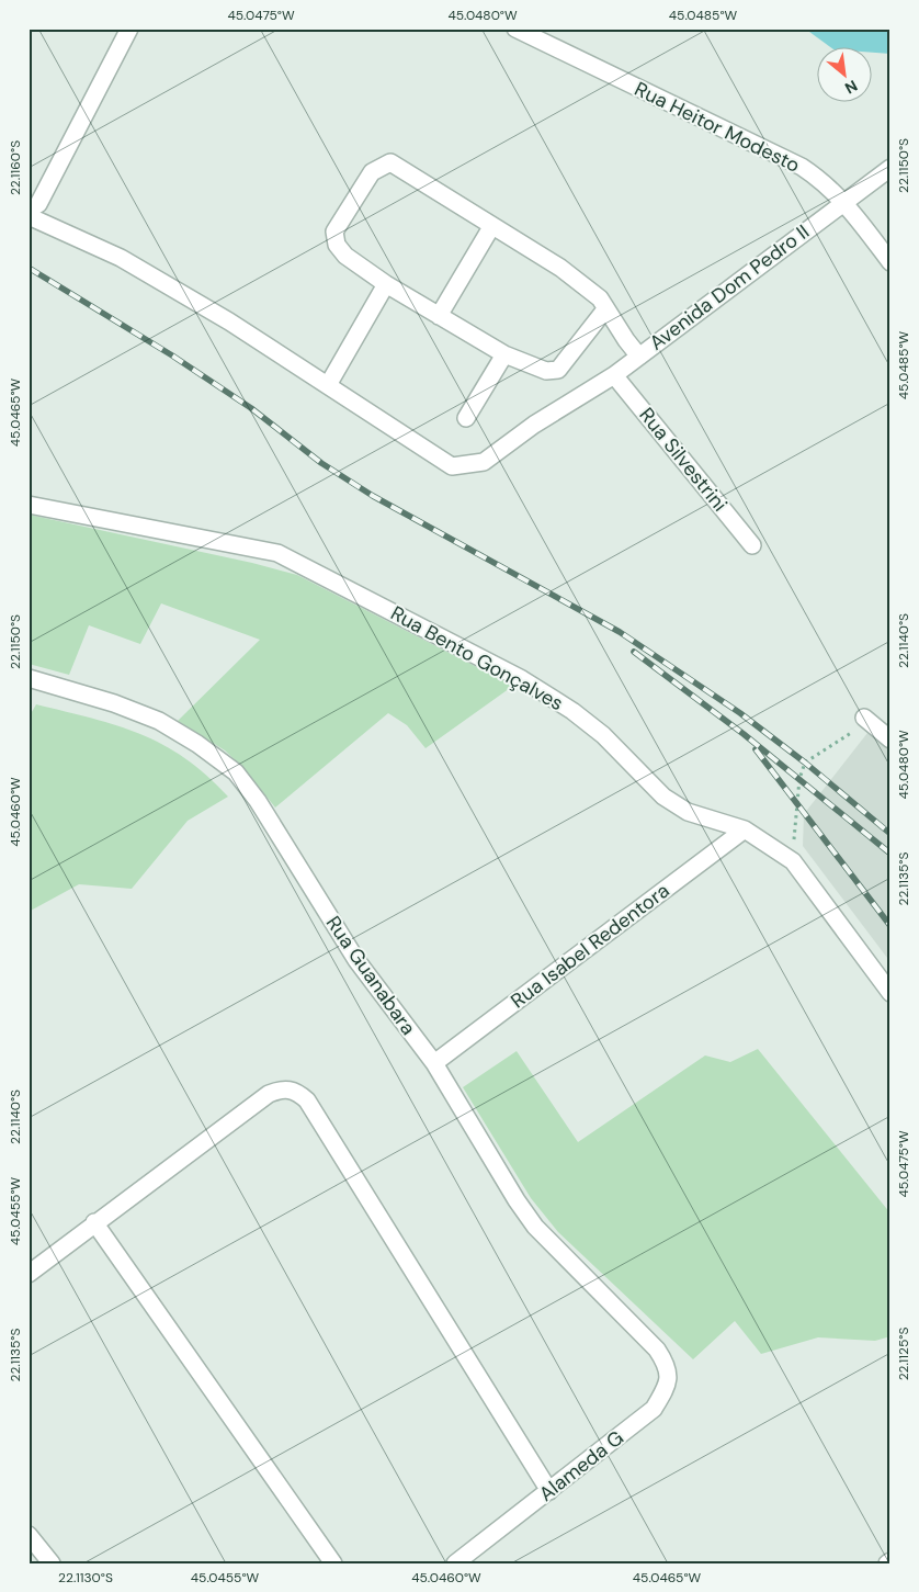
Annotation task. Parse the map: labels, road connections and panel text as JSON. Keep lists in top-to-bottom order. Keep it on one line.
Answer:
{"streets":{"street":["Rua Heitor Modesto","Avenida Dom Pedro II","Rua Silvestrini","Rua Bento Gonçalves","Rua Isabel Redentora","Rua Guanabara","Alameda G"]},"crossings":[["Rua Heitor Modesto","Avenida Dom Pedro II"],["Avenida Dom Pedro II","Rua Silvestrini"],["Rua Bento Gonçalves","Rua Isabel Redentora"],["Rua Isabel Redentora","Rua Guanabara"],["Rua Guanabara","Alameda G"]],"north":"bottom right","coordinates":["45.0475°W","45.0480°W","45.0485°W","22.1150°S","22.1160°S","45.0465°W","22.1140°S","45.0460°W","22.1135°S","45.0455°W","22.1125°S","22.1130°S"]}
